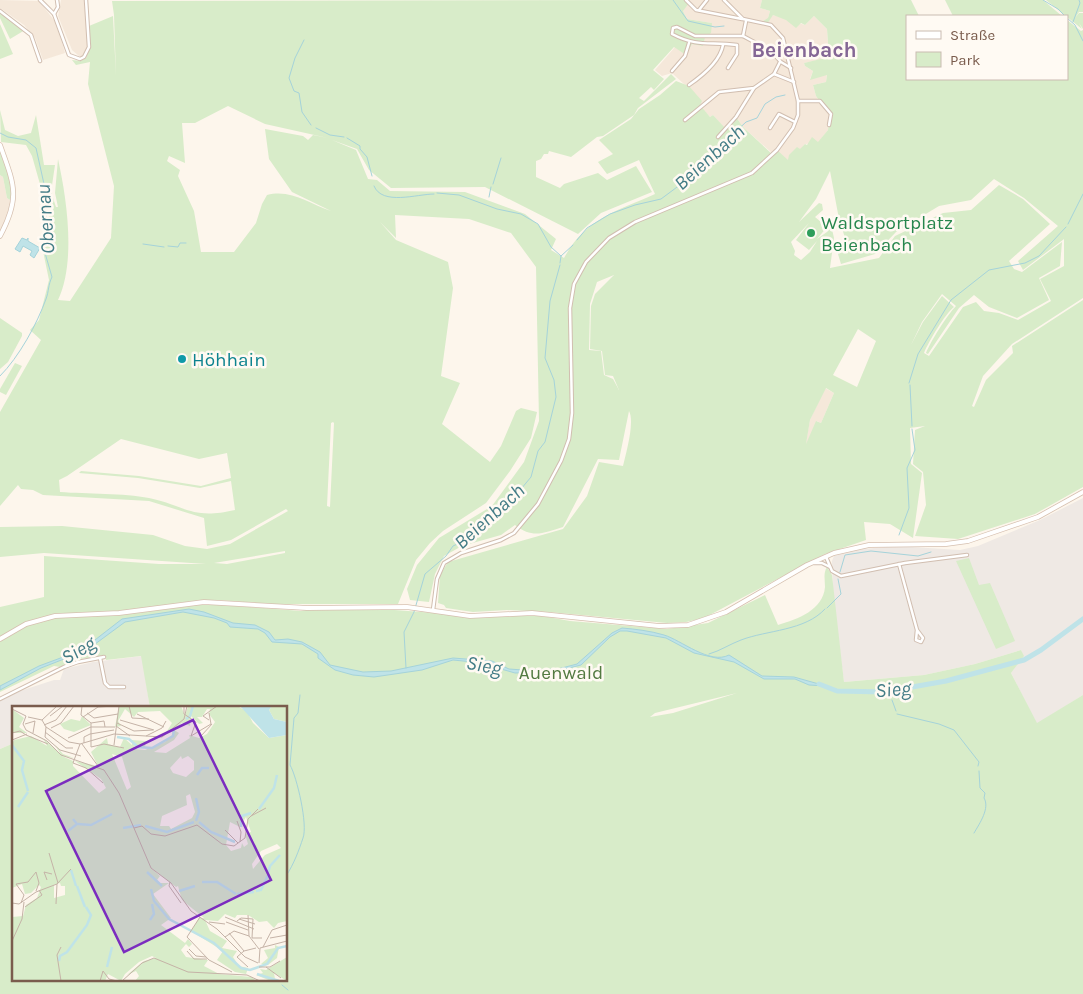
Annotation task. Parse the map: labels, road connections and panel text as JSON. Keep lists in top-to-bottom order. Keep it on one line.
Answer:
{"districts":["Beienbach"],"water":["Beienbach","Obernau","Sieg"],"parks":["Auenwald"],"places":["Waldsportplatz Beienbach","Höhhain"],"legend":["Straße","Park"]}
